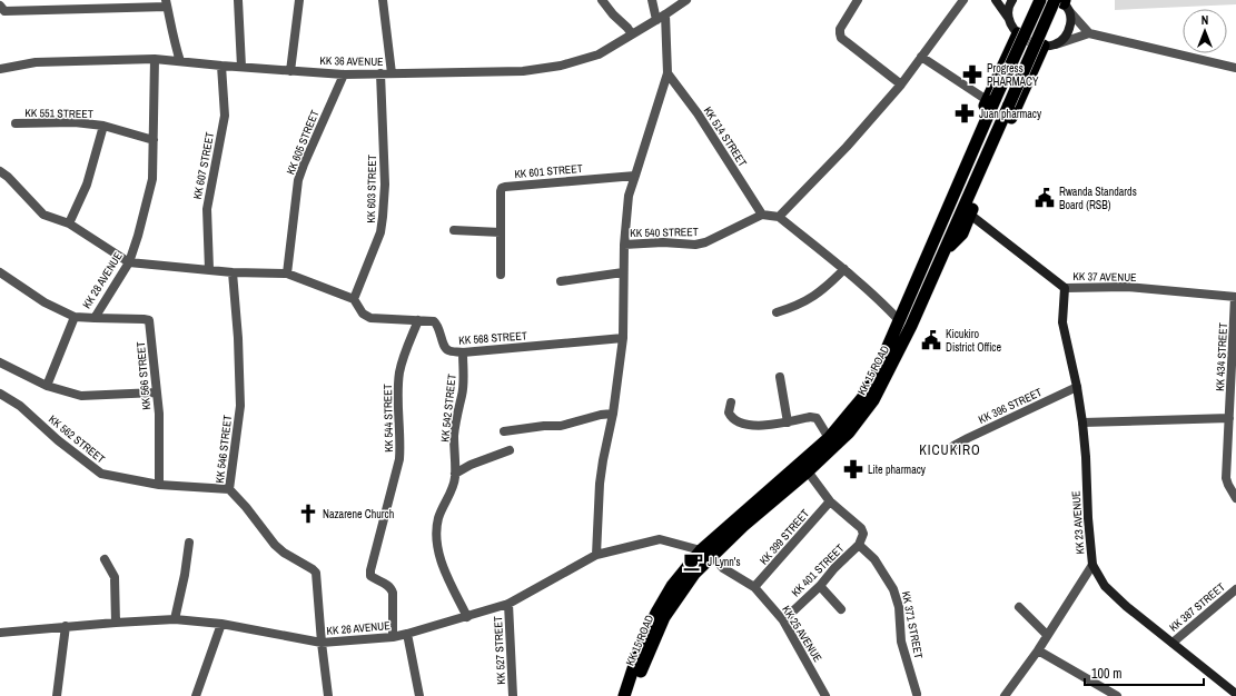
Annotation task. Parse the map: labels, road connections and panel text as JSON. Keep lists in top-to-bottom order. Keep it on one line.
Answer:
{"streets":{"highway":["KK 15 ROAD"],"main road":["KK 37 AVENUE","KK 23 AVENUE"],"street":["KK 36 AVENUE","KK 551 STREET","KK 514 STREET","KK 605 STREET","KK 607 STREET","KK 601 STREET","KK 603 STREET","KK 540 STREET","KK 28 AVENUE","KK 568 STREET","KK 434 STREET","KK 566 STREET","KK 396 STREET","KK 542 STREET","KK 544 STREET","KK 562 STREET","KK 546 STREET","KK 399 STREET","KK 401 STREET","KK 387 STREET","KK 371 STREET","KK 26 AVENUE","KK 25 AVENUE","KK 527 STREET"]},"crossings":[["KK 36 AVENUE","KK 605 STREET"],["KK 36 AVENUE","KK 607 STREET"],["KK 36 AVENUE","KK 603 STREET"],["KK 36 AVENUE","KK 28 AVENUE"],["KK 551 STREET","KK 28 AVENUE"],["KK 514 STREET","KK 540 STREET"],["KK 603 STREET","KK 568 STREET"],["KK 540 STREET","KK 568 STREET"],["KK 540 STREET","KK 26 AVENUE"],["KK 37 AVENUE","KK 434 STREET"],["KK 37 AVENUE","KK 23 AVENUE"],["KK 28 AVENUE","KK 566 STREET"],["KK 568 STREET","KK 542 STREET"],["KK 568 STREET","KK 544 STREET"],["KK 15 ROAD","KK 26 AVENUE"],["KK 15 ROAD","KK 25 AVENUE"],["KK 566 STREET","KK 562 STREET"],["KK 396 STREET","KK 23 AVENUE"],["KK 542 STREET","KK 26 AVENUE"],["KK 544 STREET","KK 26 AVENUE"],["KK 562 STREET","KK 546 STREET"],["KK 546 STREET","KK 26 AVENUE"],["KK 23 AVENUE","KK 387 STREET"],["KK 399 STREET","KK 401 STREET"],["KK 399 STREET","KK 25 AVENUE"],["KK 401 STREET","KK 371 STREET"],["KK 401 STREET","KK 25 AVENUE"],["KK 26 AVENUE","KK 25 AVENUE"],["KK 26 AVENUE","KK 527 STREET"]],"districts":["KICUKIRO"],"places":{"pharmacy":["Progress PHARMACY","Juan pharmacy","Lite pharmacy"],"public building":["Rwanda Standards Board (RSB)","Kicukiro District Office"],"church":["Nazarene Church"],"cafe":["J Lynn's"]},"scale_bar":"100 m","north":"top"}
